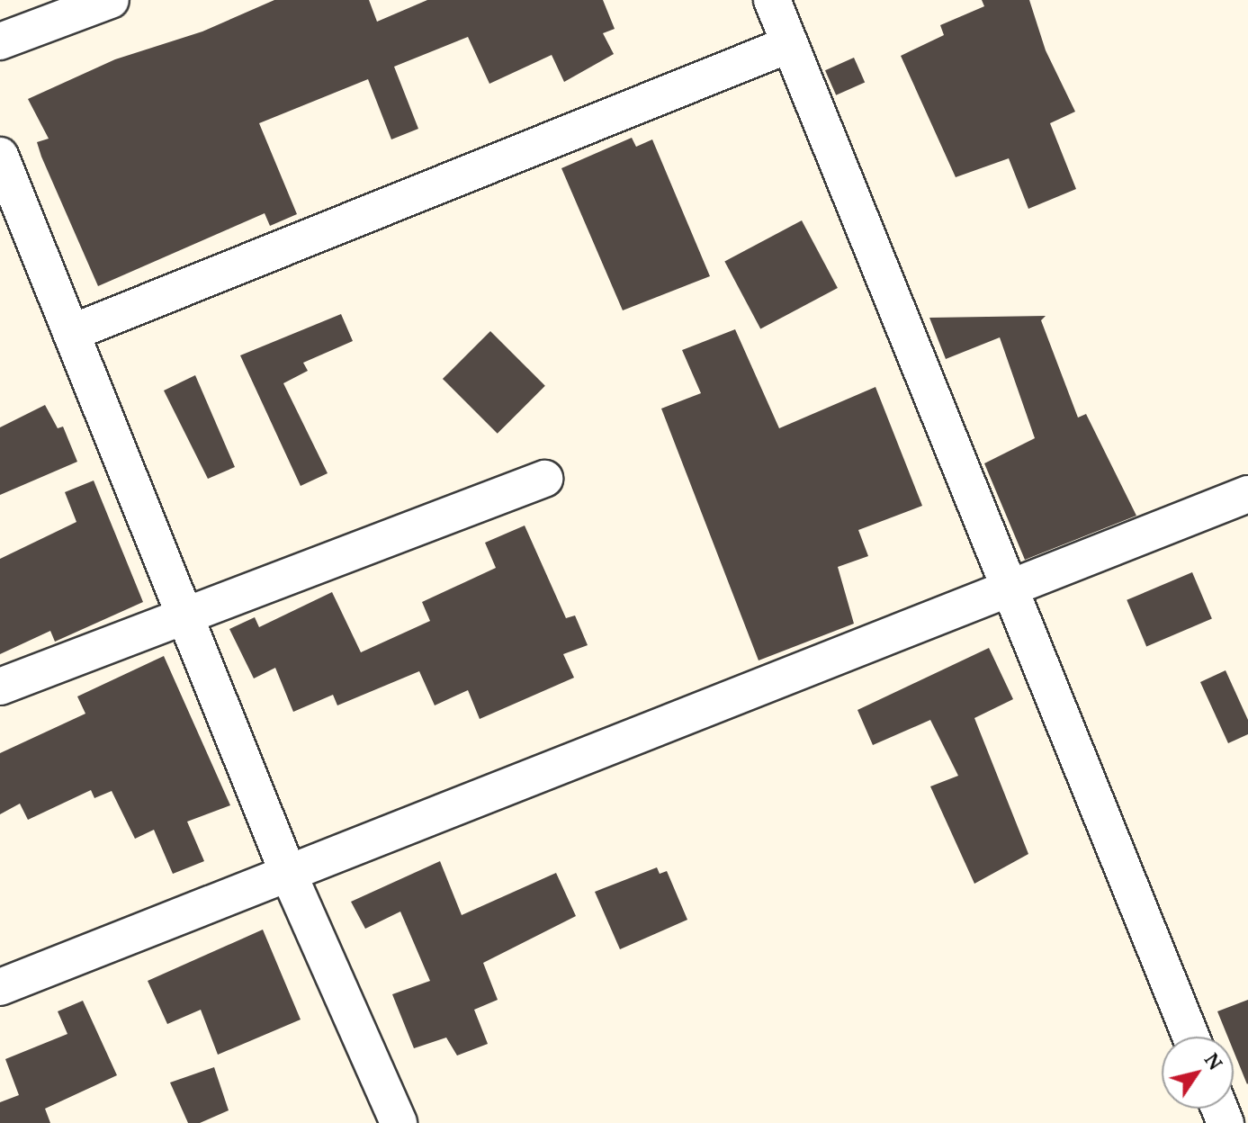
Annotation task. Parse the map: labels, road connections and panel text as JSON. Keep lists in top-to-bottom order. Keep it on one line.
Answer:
{"north":"top right"}
